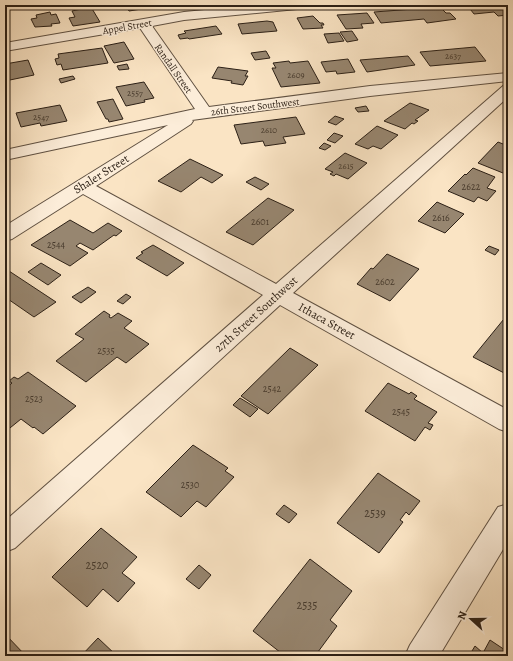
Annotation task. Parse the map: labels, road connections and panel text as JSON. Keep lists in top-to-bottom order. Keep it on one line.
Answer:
{"streets":{"street":["Appel Street","Randall Street","26th Street Southwest","Shaler Street","27th Street Southwest","Ithaca Street"]},"crossings":[["Appel Street","Randall Street"],["Randall Street","26th Street Southwest"],["Randall Street","Shaler Street"],["26th Street Southwest","Shaler Street"],["Shaler Street","Ithaca Street"],["27th Street Southwest","Ithaca Street"]],"house_numbers":["2637","2609","2557","2547","2610","2615","2622","2616","2601","2544","2602","2535","2542","2523","2545","2530","2539","2520","2535"],"north":"left"}
